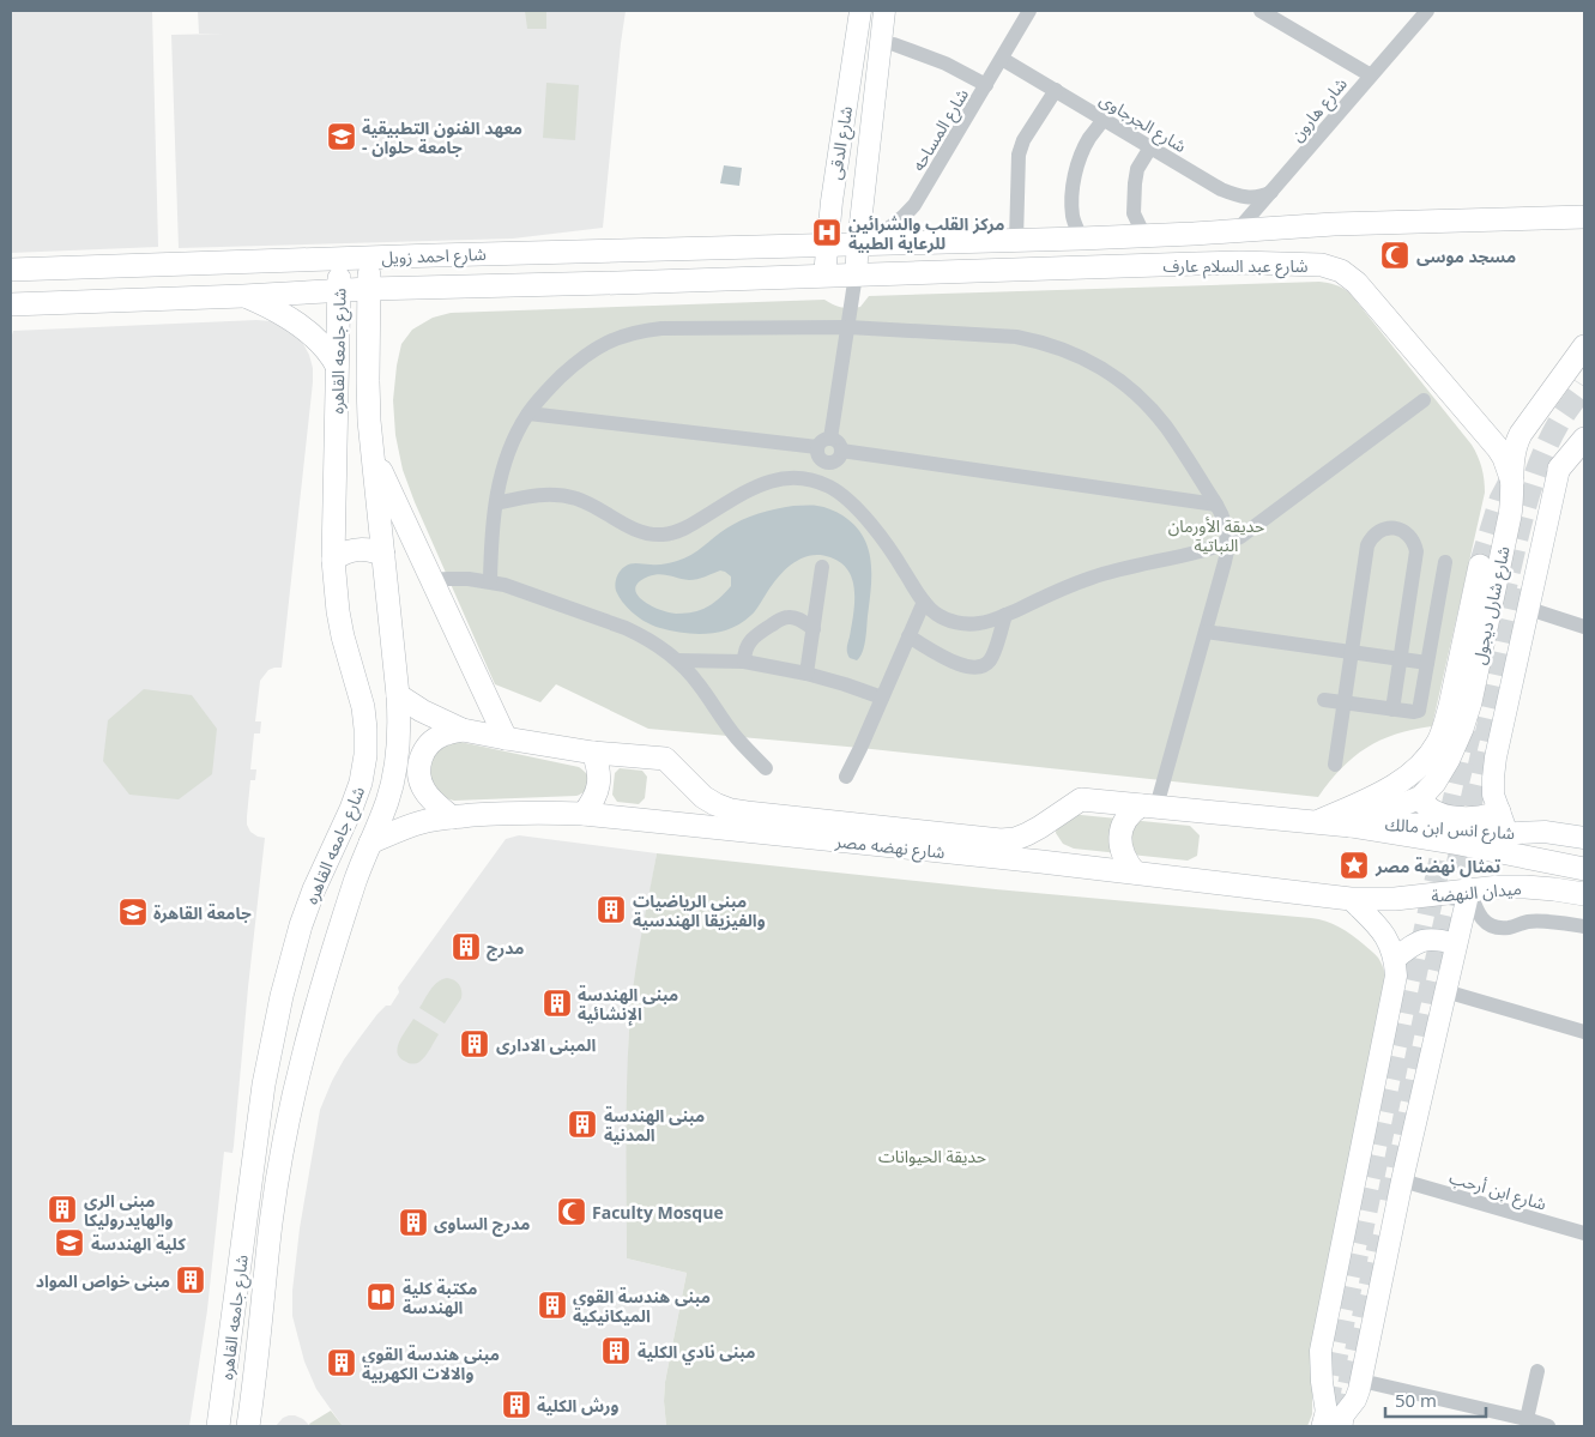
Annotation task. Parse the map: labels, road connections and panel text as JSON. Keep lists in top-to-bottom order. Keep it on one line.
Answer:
{"streets":{"main road":["شارع احمد زويل","شارع عبد السلام عارف","شارع جامعه القاهره","شارع شارل ديجول","شارع نهضه مصر","ميدان النهضة"],"street":["شارع هارون","شارع الجرجاوى","شارع المساحه","شارع الدقى","شارع انس ابن مالك","شارع ابن أرحب"]},"crossings":[["شارع هارون","شارع الجرجاوى"],["شارع هارون","شارع عبد السلام عارف"],["شارع الجرجاوى","شارع المساحه"],["شارع المساحه","شارع الدقى"],["شارع المساحه","شارع احمد زويل"],["شارع المساحه","شارع عبد السلام عارف"],["شارع الدقى","شارع احمد زويل"],["شارع الدقى","شارع عبد السلام عارف"],["شارع احمد زويل","شارع عبد السلام عارف"],["شارع احمد زويل","شارع جامعه القاهره"],["شارع عبد السلام عارف","شارع شارل ديجول"],["شارع جامعه القاهره","شارع نهضه مصر"],["شارع شارل ديجول","شارع انس ابن مالك"],["شارع شارل ديجول","شارع نهضه مصر"],["شارع شارل ديجول","ميدان النهضة"],["شارع انس ابن مالك","شارع نهضه مصر"],["شارع انس ابن مالك","ميدان النهضة"],["شارع نهضه مصر","ميدان النهضة"]],"parks":["حديقة الأورمان النباتية","حديقة الحيوانات"],"places":{"school or university":["معهد الفنون التطبيقية - جامعة حلوان","جامعة القاهرة","كلية الهندسة"],"hospital":["مركز القلب والشرائين للرعاية الطبية"],"mosque":["مسجد موسى","Faculty Mosque"],"place":["تمثال نهضة مصر"],"building":["مبنى الرياضيات والفيزيقا الهندسية","مدرج","مبنى الهندسة الإنشائية","المبنى الادارى","مبنى الهندسة المدنية","مبنى الرى والهايدروليكا","مدرج الساوى","مبنى خواص المواد","مبنى هندسة القوى الميكانيكية","مبنى نادي الكلية","مبنى هندسة القوى والالات الكهربية","ورش الكلية"],"library":["مكتبة كلية الهندسة"]},"scale_bar":"50 m"}
